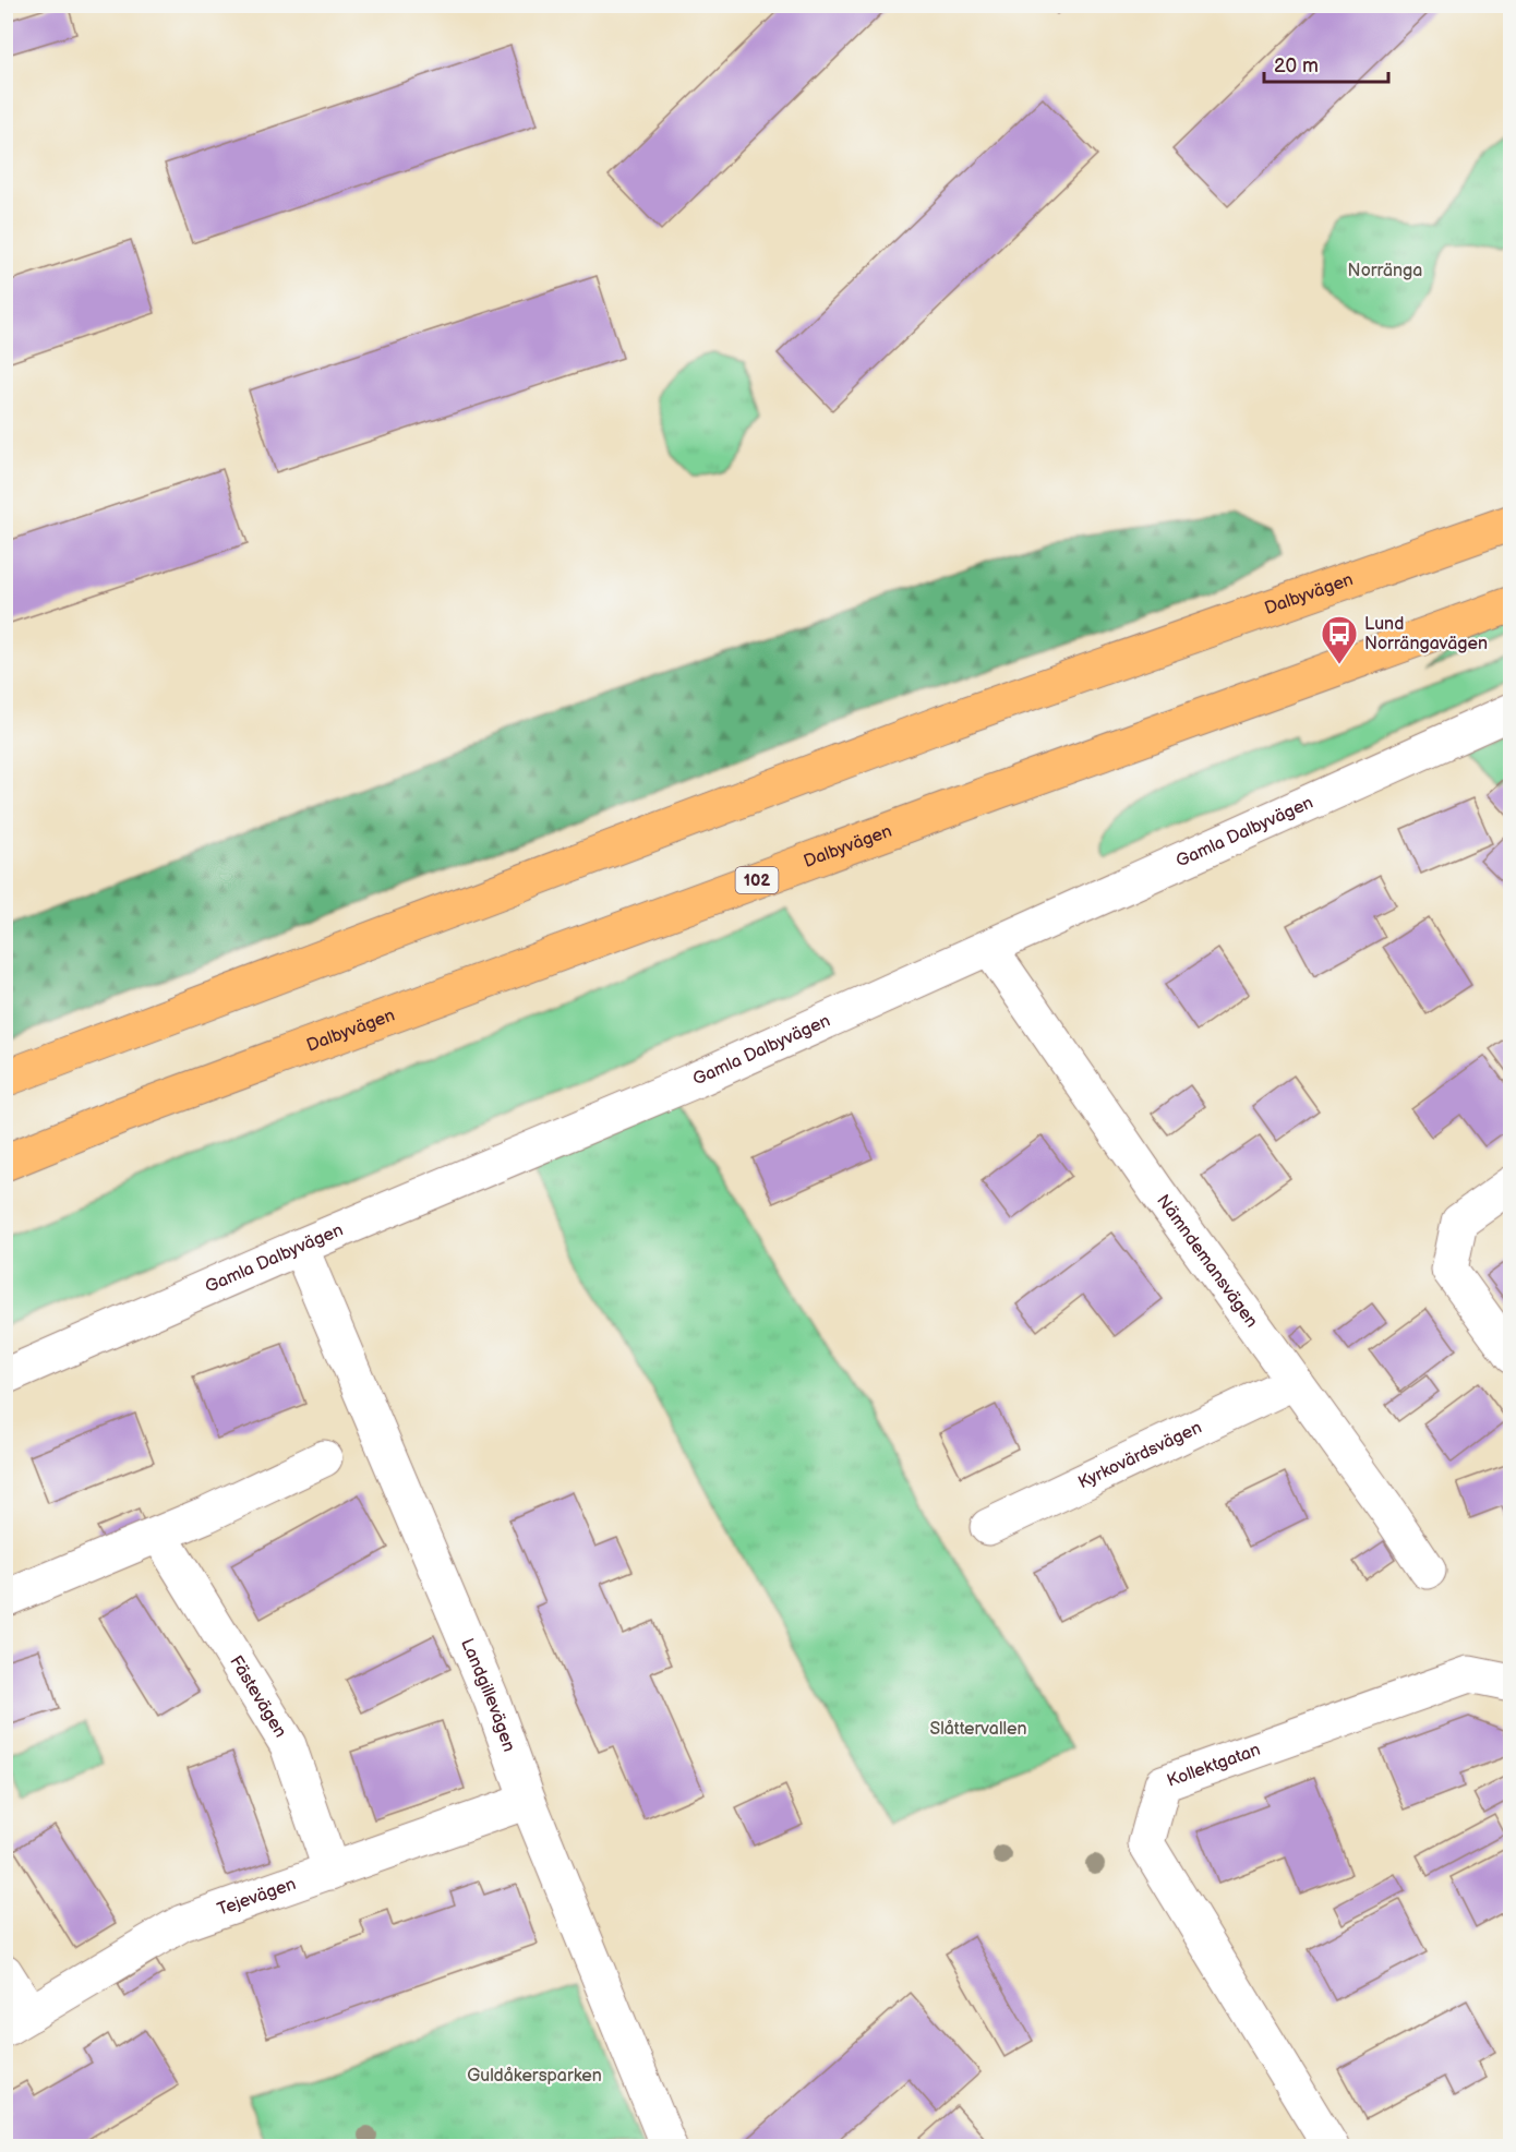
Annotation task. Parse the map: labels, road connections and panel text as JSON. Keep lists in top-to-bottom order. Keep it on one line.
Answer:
{"streets":{"main road":["Dalbyvägen","102"],"street":["Gamla Dalbyvägen","Nämndemansvägen","Kyrkovärdsvägen","Landgillevägen","Fästevägen","Kollektgatan","Tejevägen"]},"crossings":[["Gamla Dalbyvägen","Nämndemansvägen"],["Gamla Dalbyvägen","Landgillevägen"],["Nämndemansvägen","Kyrkovärdsvägen"],["Landgillevägen","Tejevägen"],["Fästevägen","Tejevägen"]],"parks":["Norränga","Slåttervallen","Guldåkersparken"],"places":{"bus stop":["Lund Norrängavägen"]},"scale_bar":"20 m"}
